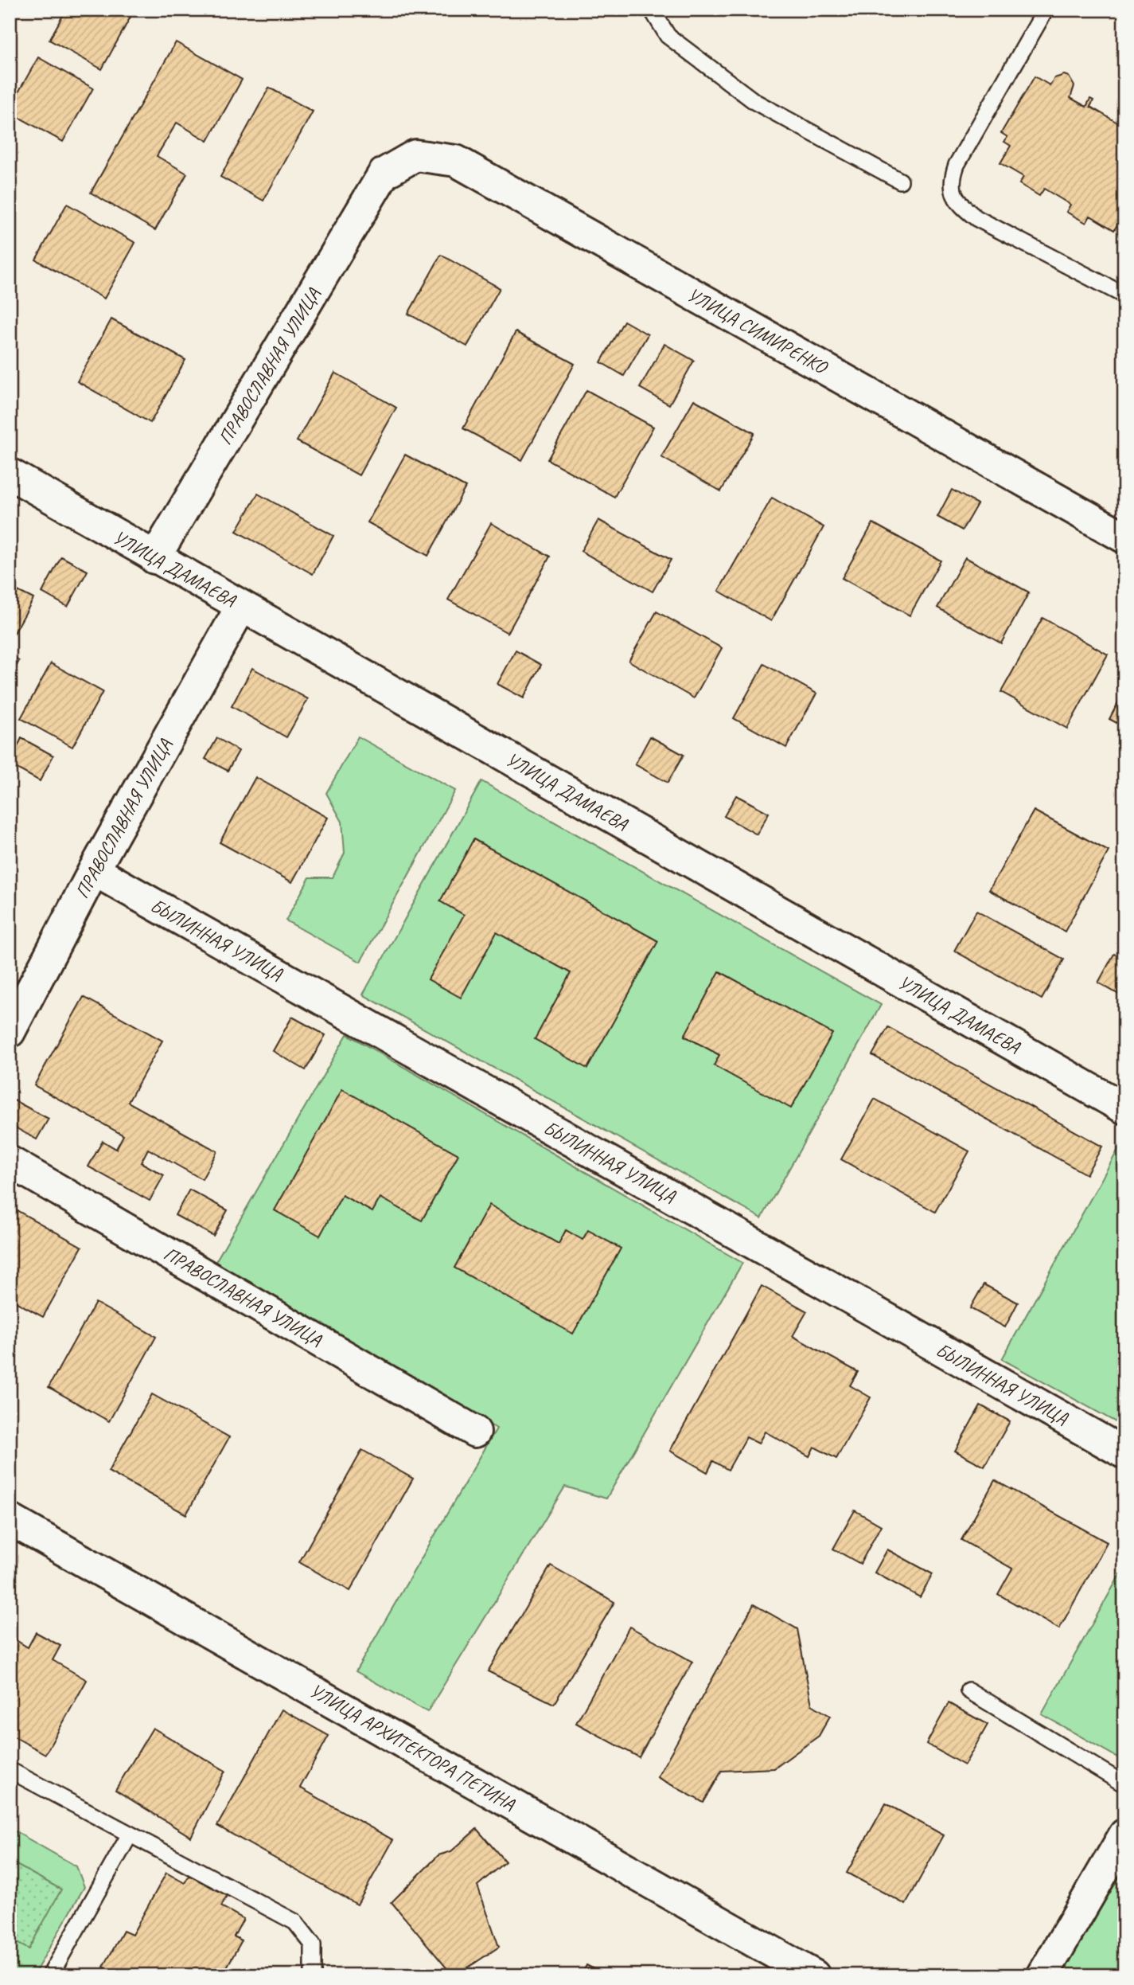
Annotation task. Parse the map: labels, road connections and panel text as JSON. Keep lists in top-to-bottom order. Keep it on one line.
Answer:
{"streets":{"street":["УЛИЦА СИМИРЕНКО","ПРАВОСЛАВНАЯ УЛИЦА","УЛИЦА ДАМАЕВА","БЫЛИННАЯ УЛИЦА","УЛИЦА АРХИТЕКТОРА ПЕТИНА"]},"crossings":[["УЛИЦА СИМИРЕНКО","ПРАВОСЛАВНАЯ УЛИЦА"],["ПРАВОСЛАВНАЯ УЛИЦА","УЛИЦА ДАМАЕВА"],["ПРАВОСЛАВНАЯ УЛИЦА","БЫЛИННАЯ УЛИЦА"]]}
